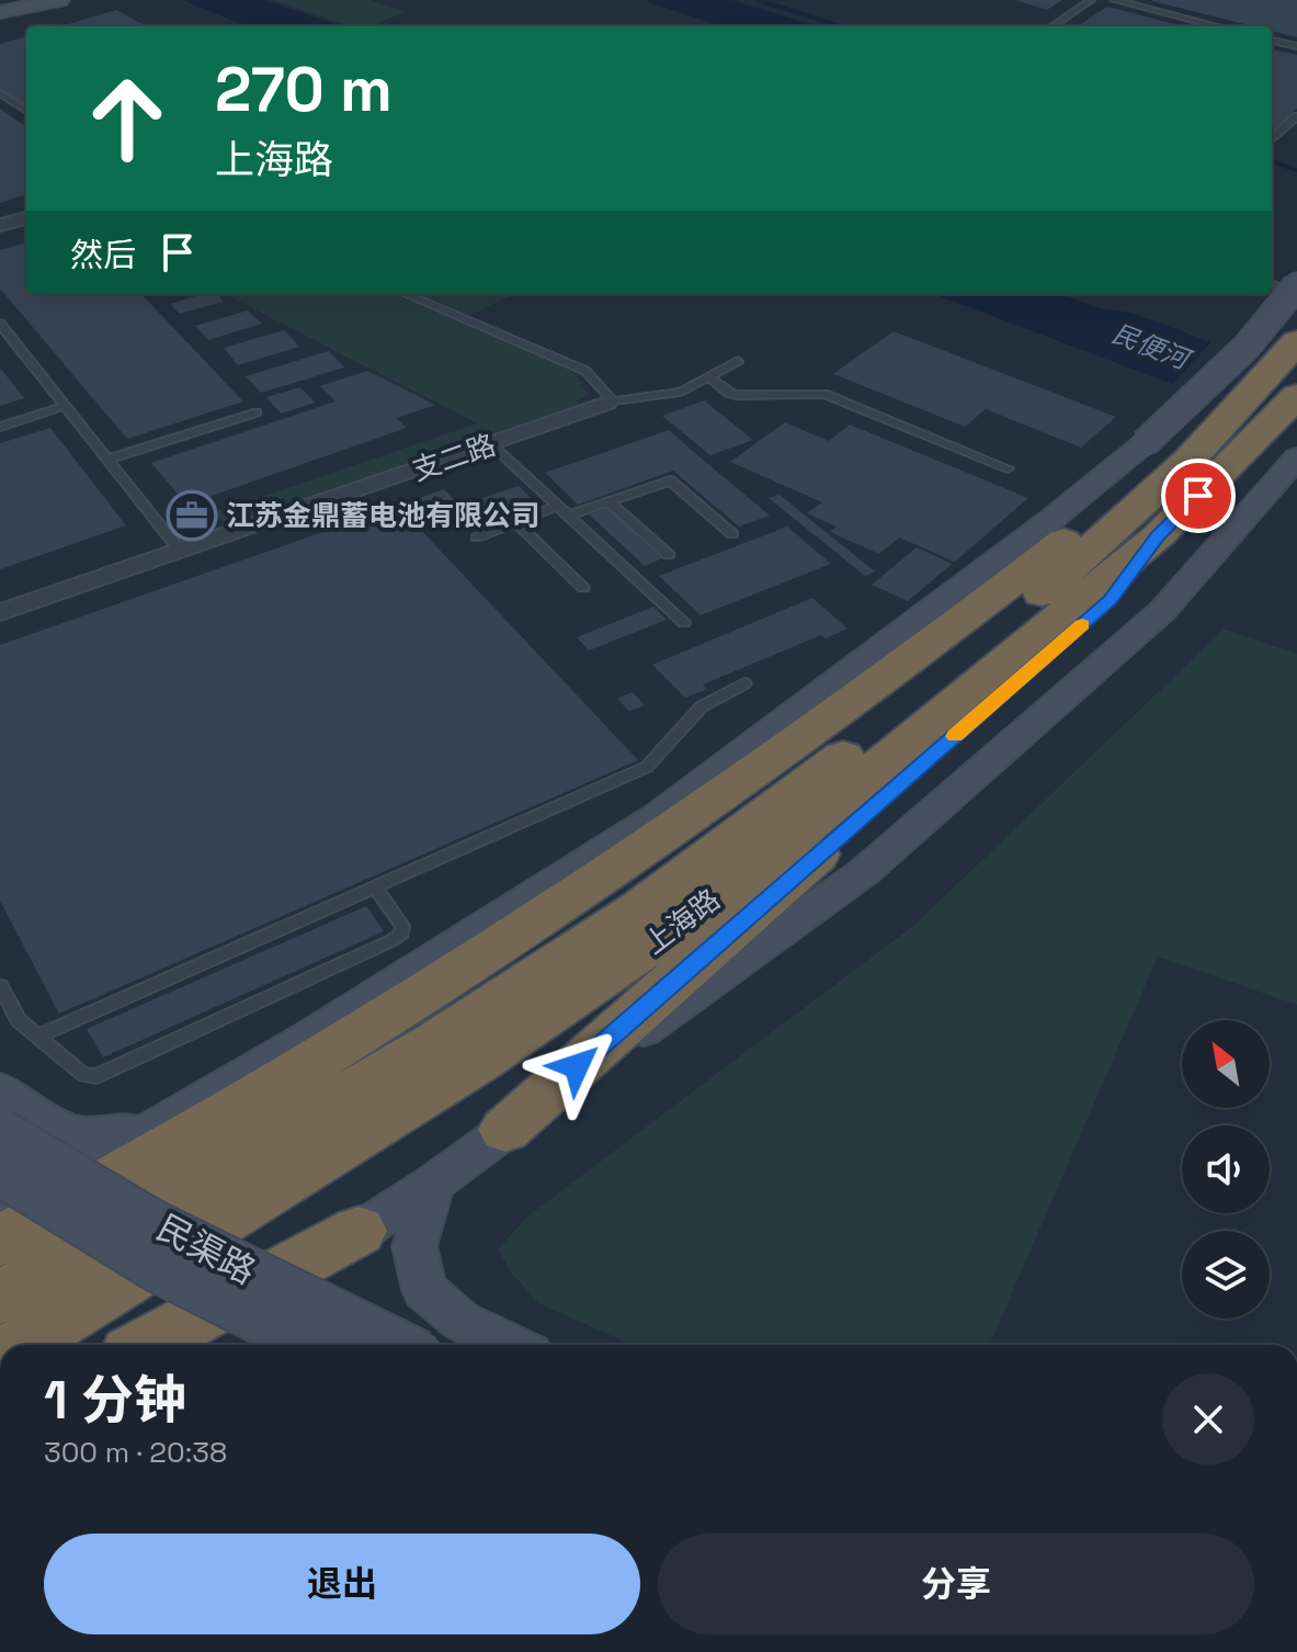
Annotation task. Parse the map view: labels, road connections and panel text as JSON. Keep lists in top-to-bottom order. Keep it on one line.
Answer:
{"streets":{"highway":["上海路"],"main road":["民渠路"],"street":["支二路"]},"water":["民便河"],"places":{"office":["江苏金鼎蓄电池有限公司"]},"north":"top left","page":{"turn":["270 m","上海路"],"then":"然后","heading":["1 分钟","300 m · 20:38"],"buttons":["退出","分享"]}}
